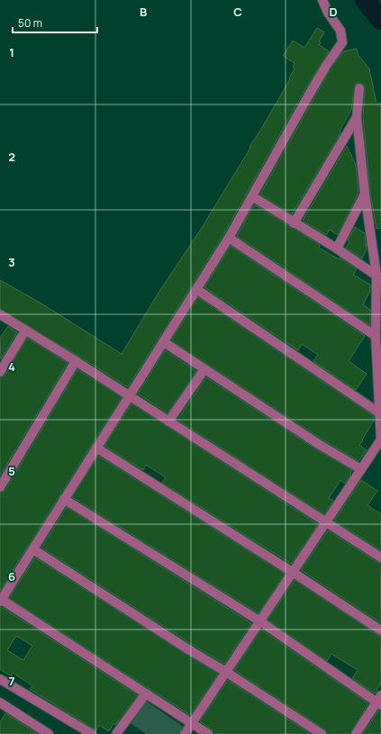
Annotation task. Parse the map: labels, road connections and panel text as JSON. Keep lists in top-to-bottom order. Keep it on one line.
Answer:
{"scale_bar":"50 m","grid":{"columns":["B","C","D"],"rows":["1","2","3","4","5","6","7"]}}
